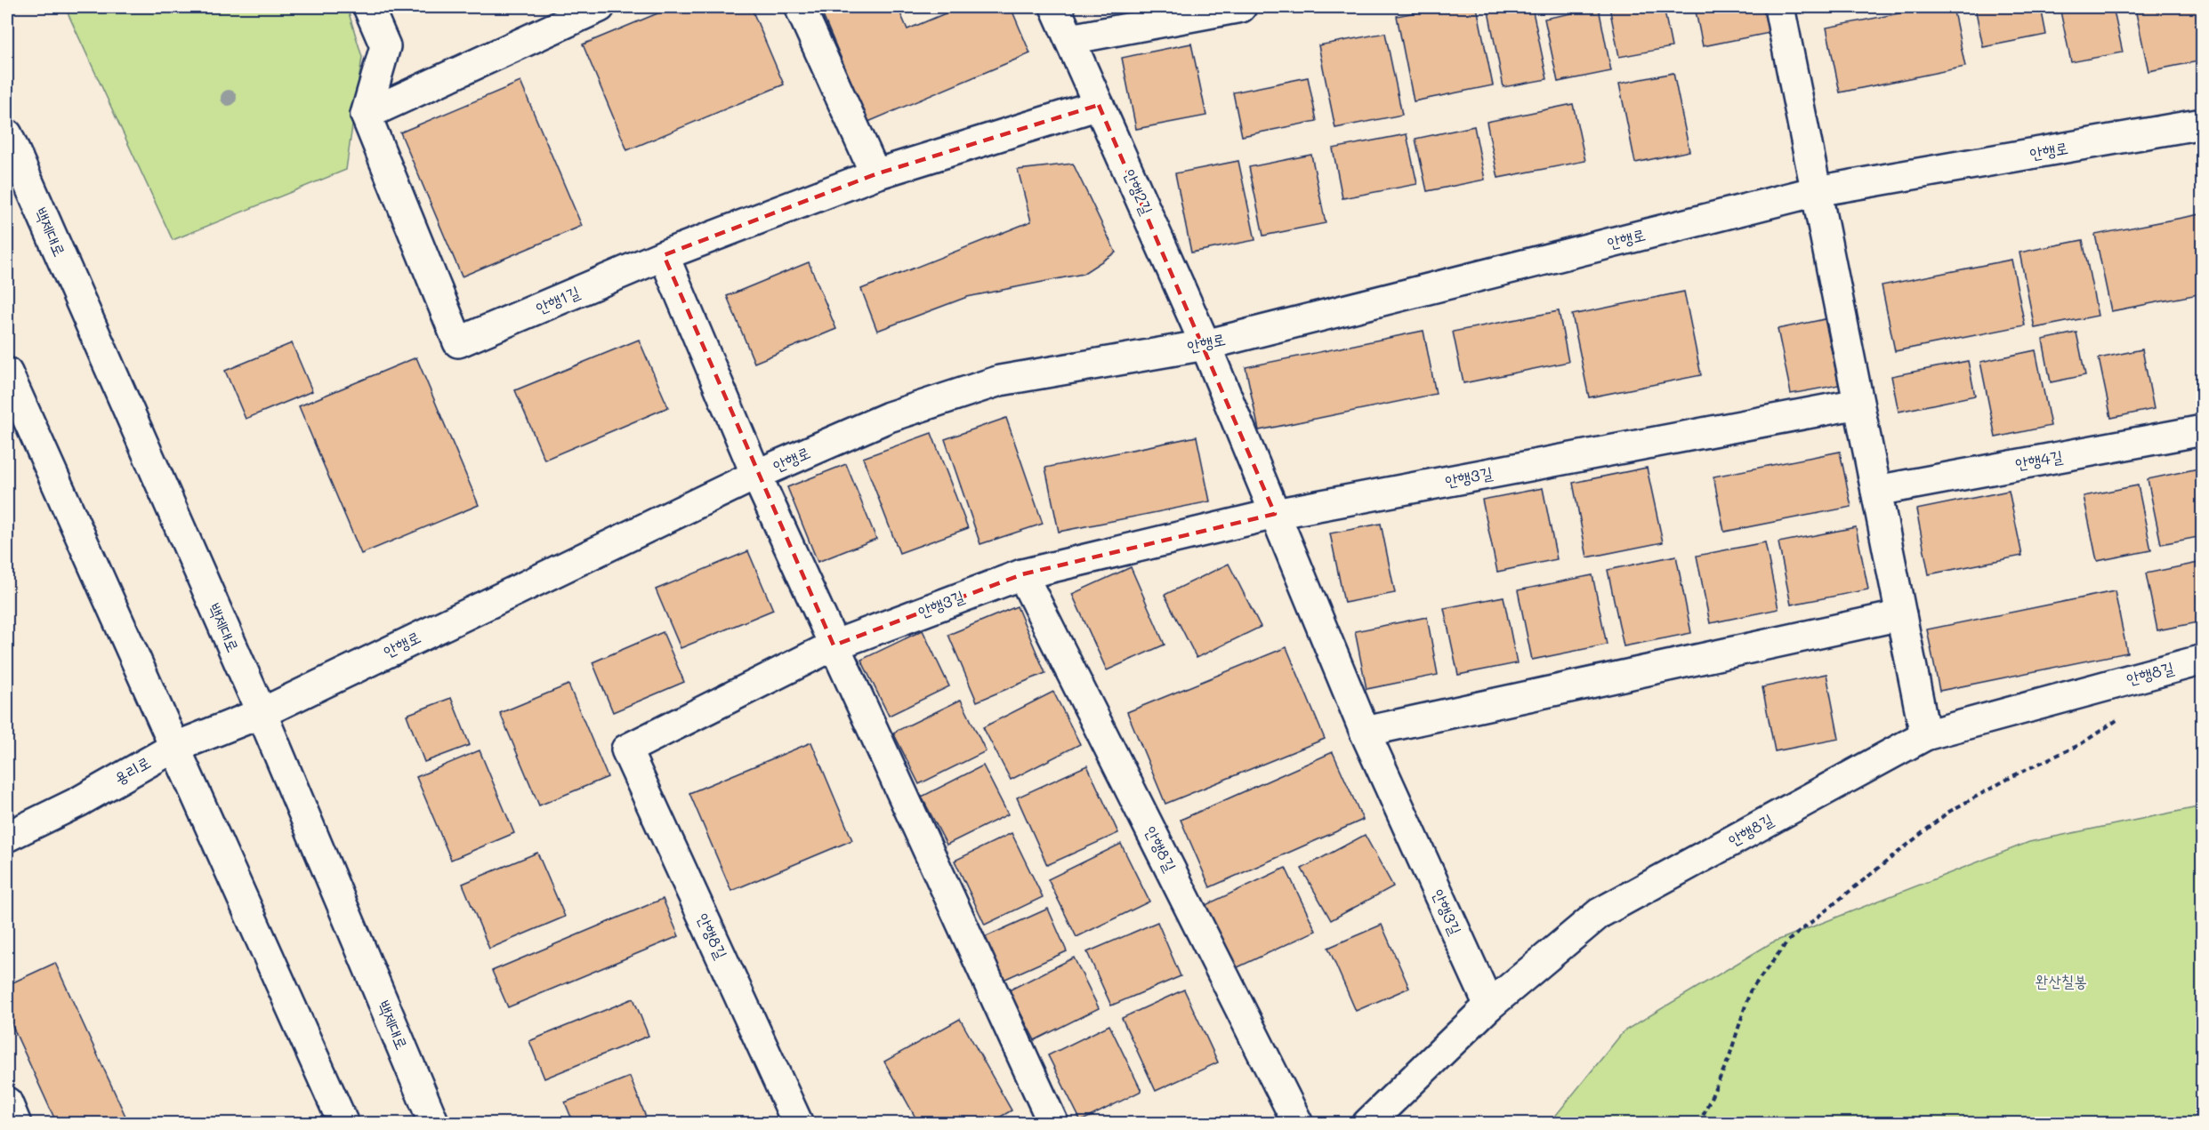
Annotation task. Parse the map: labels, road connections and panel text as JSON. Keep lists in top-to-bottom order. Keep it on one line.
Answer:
{"streets":{"street":["안행로","안행2길","백제대로","안행1길","안행4길","안행3길","안행8길","용리로"]},"crossings":[["안행로","안행2길"],["안행로","백제대로"],["안행로","안행3길"],["안행로","용리로"],["안행2길","안행3길"],["백제대로","용리로"],["안행3길","안행8길"]],"parks":["완산칠봉"]}
